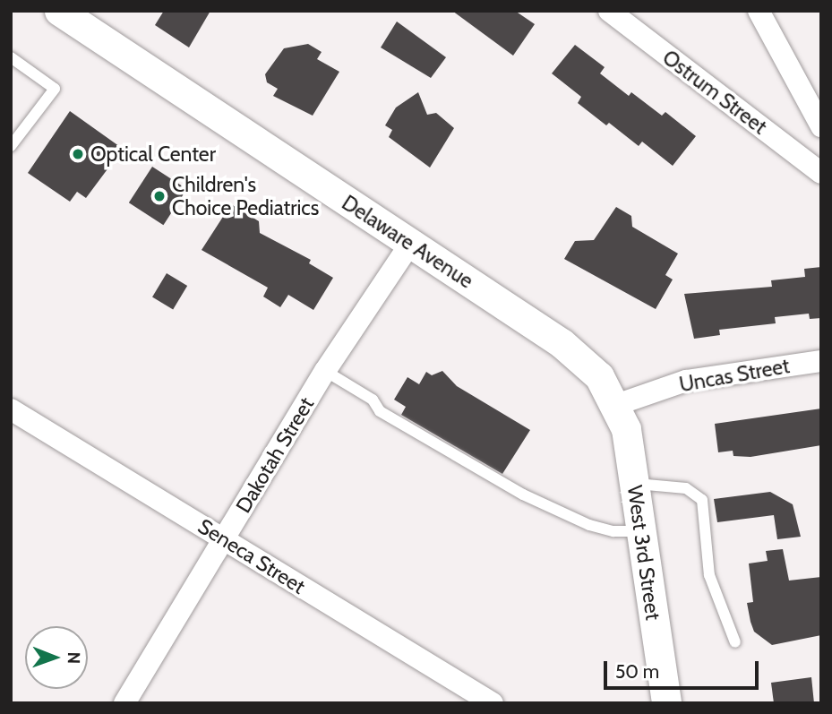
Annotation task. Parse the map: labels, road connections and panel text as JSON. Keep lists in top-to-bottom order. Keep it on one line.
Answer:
{"streets":{"main road":["Delaware Avenue","West 3rd Street"],"street":["Ostrum Street","Uncas Street","Dakotah Street","Seneca Street"]},"crossings":[["Delaware Avenue","Uncas Street"],["Delaware Avenue","Dakotah Street"],["Delaware Avenue","West 3rd Street"],["Uncas Street","West 3rd Street"],["Dakotah Street","Seneca Street"]],"places":["Optical Center","Children's Choice Pediatrics"],"scale_bar":"50 m","north":"right"}
